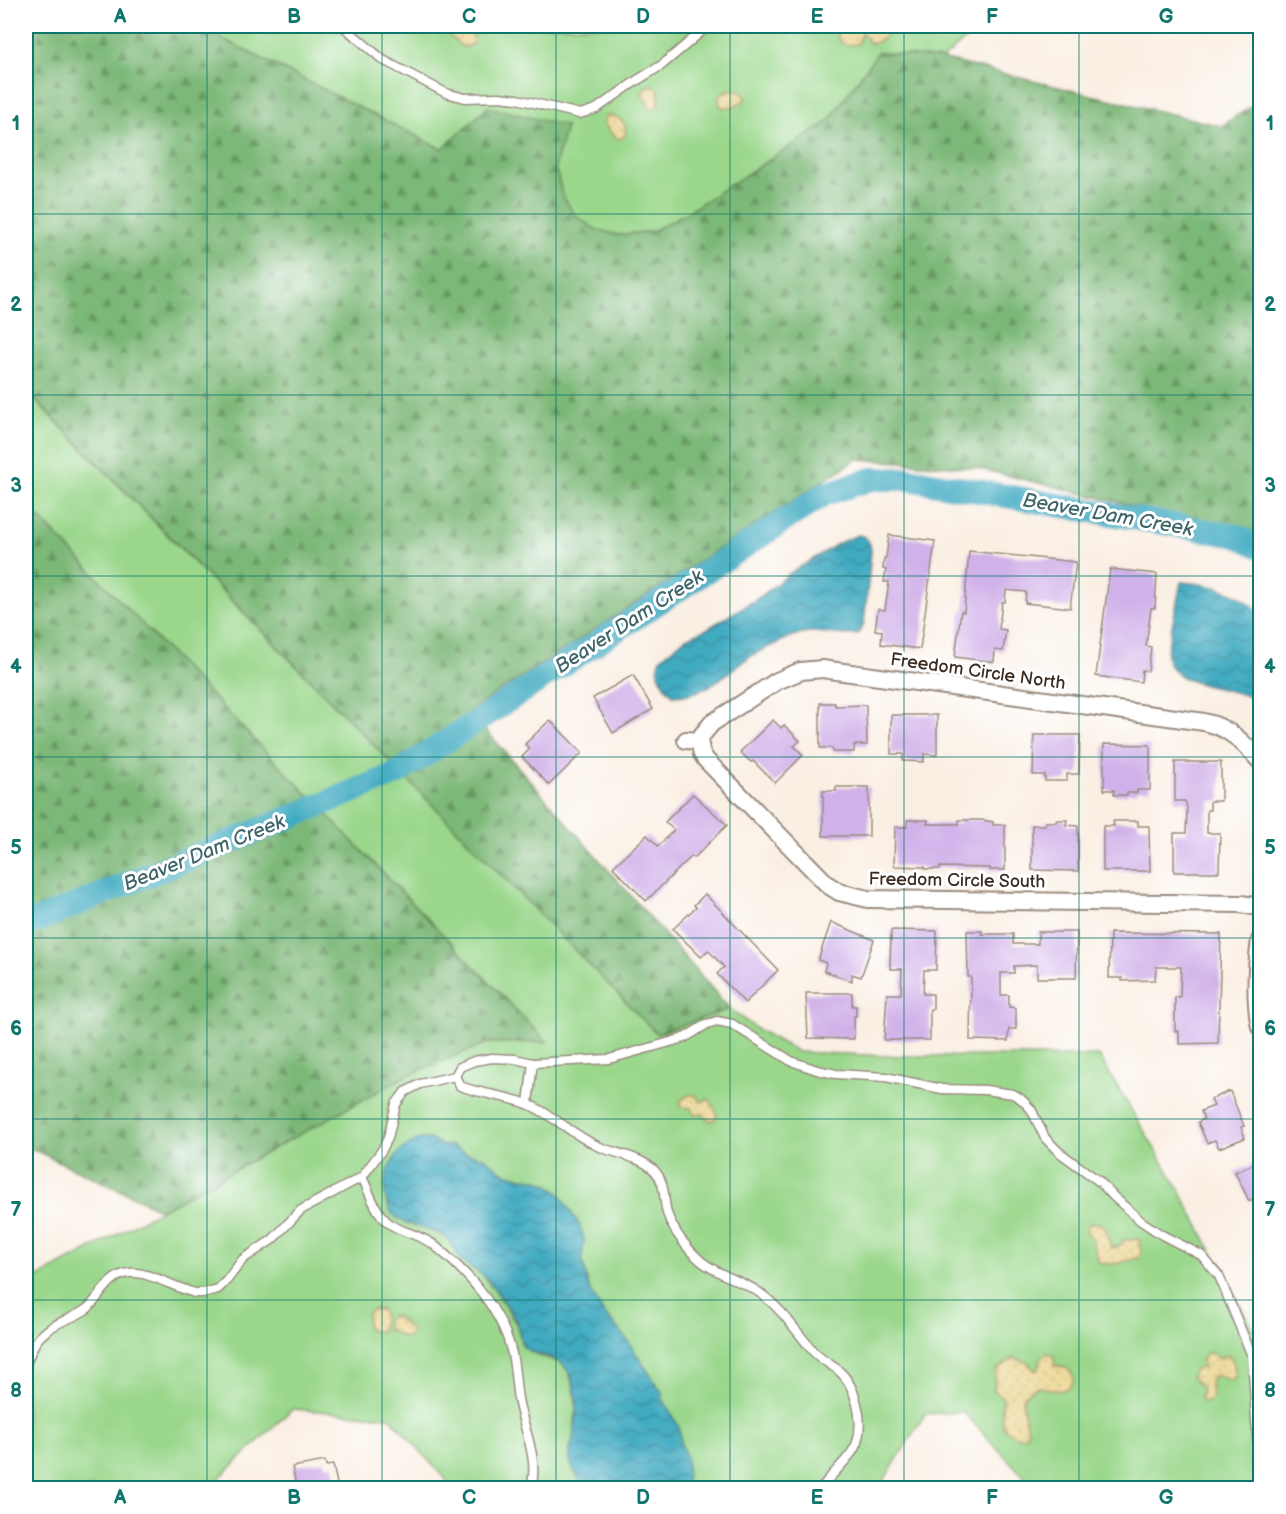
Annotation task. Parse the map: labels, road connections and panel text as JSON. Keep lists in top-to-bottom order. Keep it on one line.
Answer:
{"streets":{"street":["Freedom Circle North","Freedom Circle South"]},"crossings":[["Freedom Circle North","Freedom Circle South"]],"water":["Beaver Dam Creek"],"grid":{"columns":["A","B","C","D","E","F","G"],"rows":["1","2","3","4","5","6","7","8"]}}
